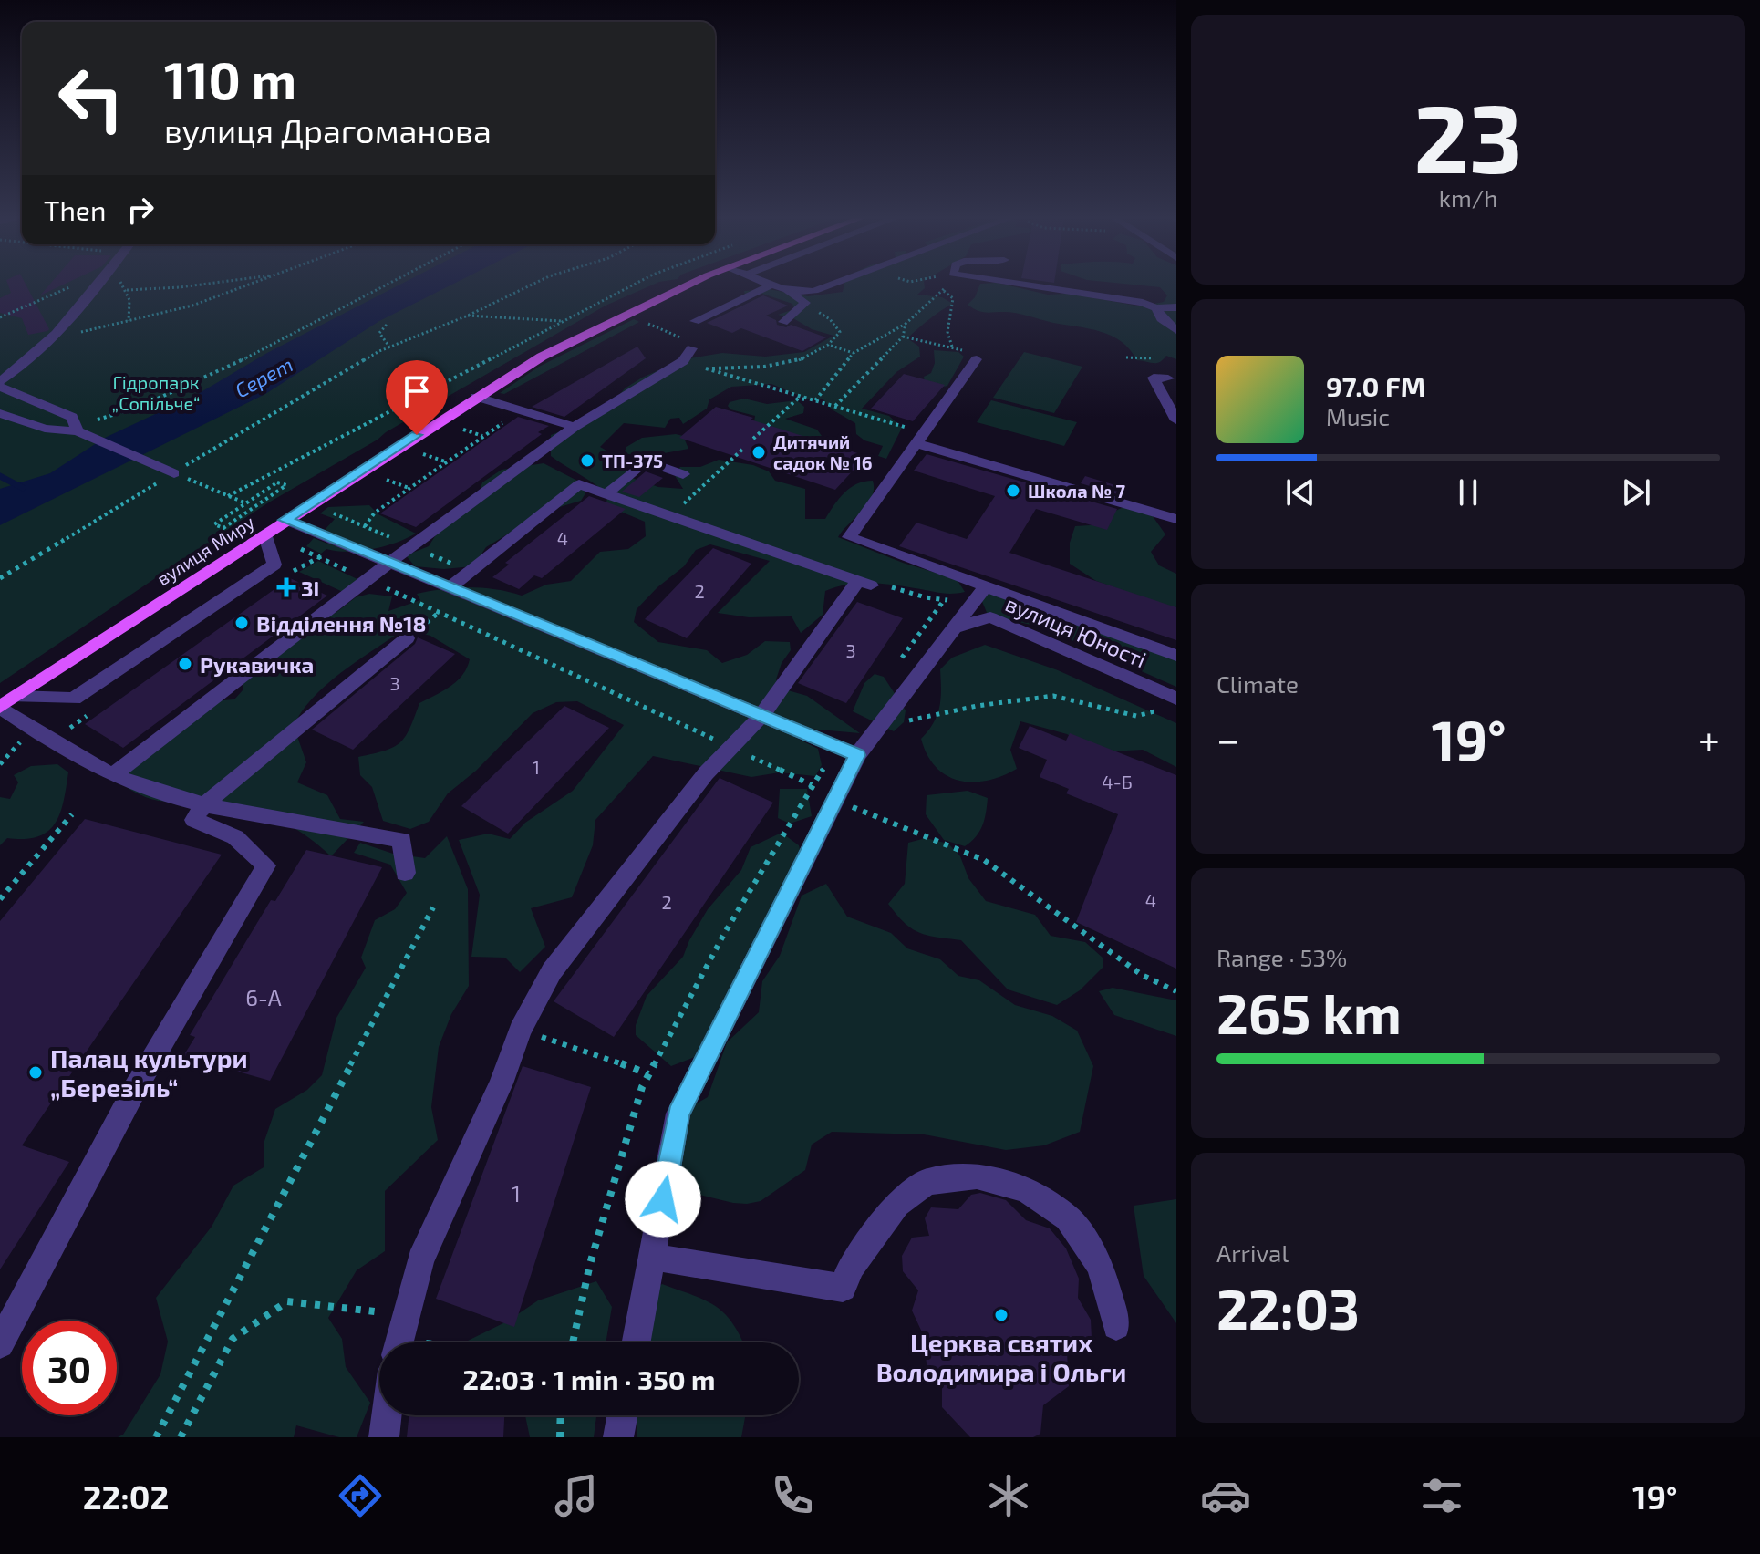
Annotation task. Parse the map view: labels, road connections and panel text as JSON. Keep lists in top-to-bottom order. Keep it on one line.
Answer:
{"streets":{"main road":["вулиця Миру"],"street":["вулиця Юності"]},"water":["Серет"],"parks":["Гідропарк „Сопільче“"],"places":{"other":["Дитячий садок № 16","ТП-375","Школа № 7","Відділення №18","Рукавичка","Палац культури „Березіль“","Церква святих Володимира і Ольги"],"health":["3і"]},"house_numbers":["4","2","3","3","1","4-Б","4","2","6-А","1"],"page":{"tile":[["23","km/h"],"Climate",["Range · 53%","265 km"],["Arrival","22:03"]],"turn":["110 m","вулиця Драгоманова"],"then":"Then","song":["97.0 FM","Music"],"heat":["−","19°","+"],"limit":"30","trip":"22:03 · 1 min · 350 m","tabs":["22:02","19°"]}}
